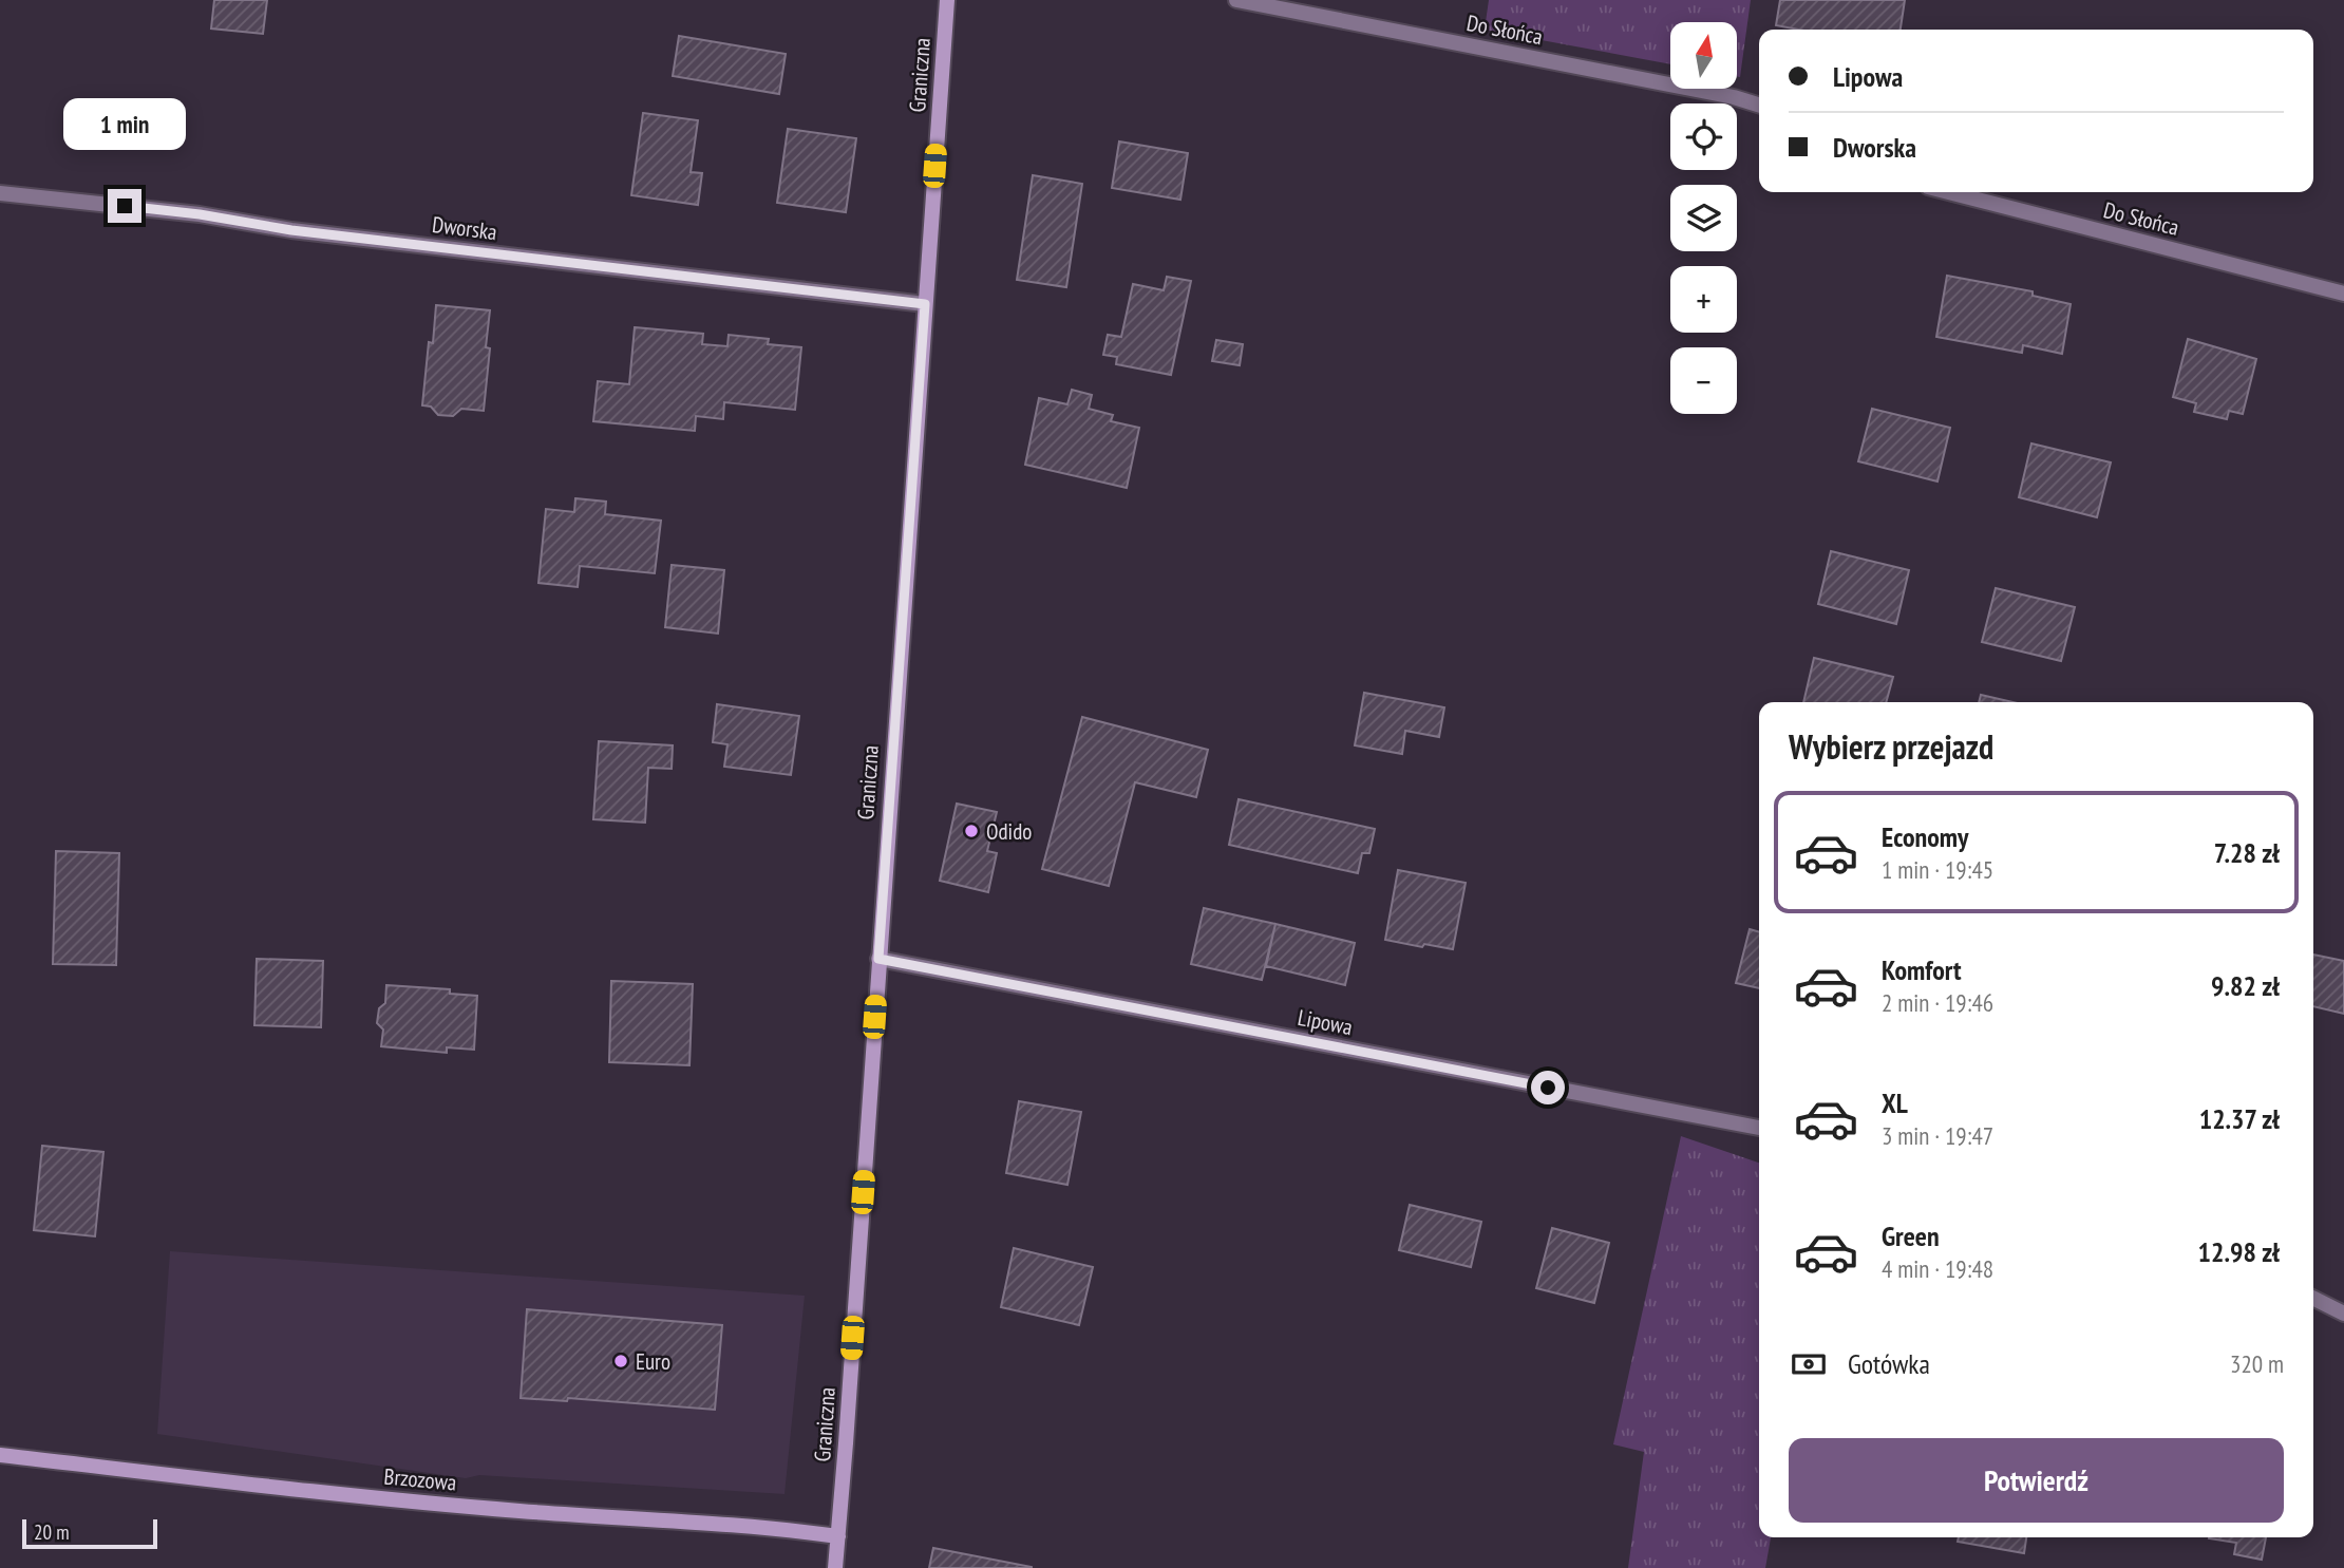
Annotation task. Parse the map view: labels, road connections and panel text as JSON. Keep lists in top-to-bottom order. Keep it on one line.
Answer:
{"streets":{"street":["Do Słońca","Graniczna","Dworska","Lipowa","Brzozowa"]},"crossings":[["Graniczna","Dworska"],["Graniczna","Lipowa"],["Graniczna","Brzozowa"]],"places":["Odido","Euro"],"scale_bar":"20 m","north":"top","page":{"map_buttons":["+","−"],"banner":["Lipowa","Dworska"],"bubble":"1 min","heading":"Wybierz przejazd","list":[{"name":"Economy","note":"1 min · 19:45","value":"7.28 zł"},{"name":"Komfort","note":"2 min · 19:46","value":"9.82 zł"},{"name":"XL","note":"3 min · 19:47","value":"12.37 zł"},{"name":"Green","note":"4 min · 19:48","value":"12.98 zł"}],"pay":["Gotówka","320 m"],"buttons":"Potwierdź","scale":"20 m"}}
